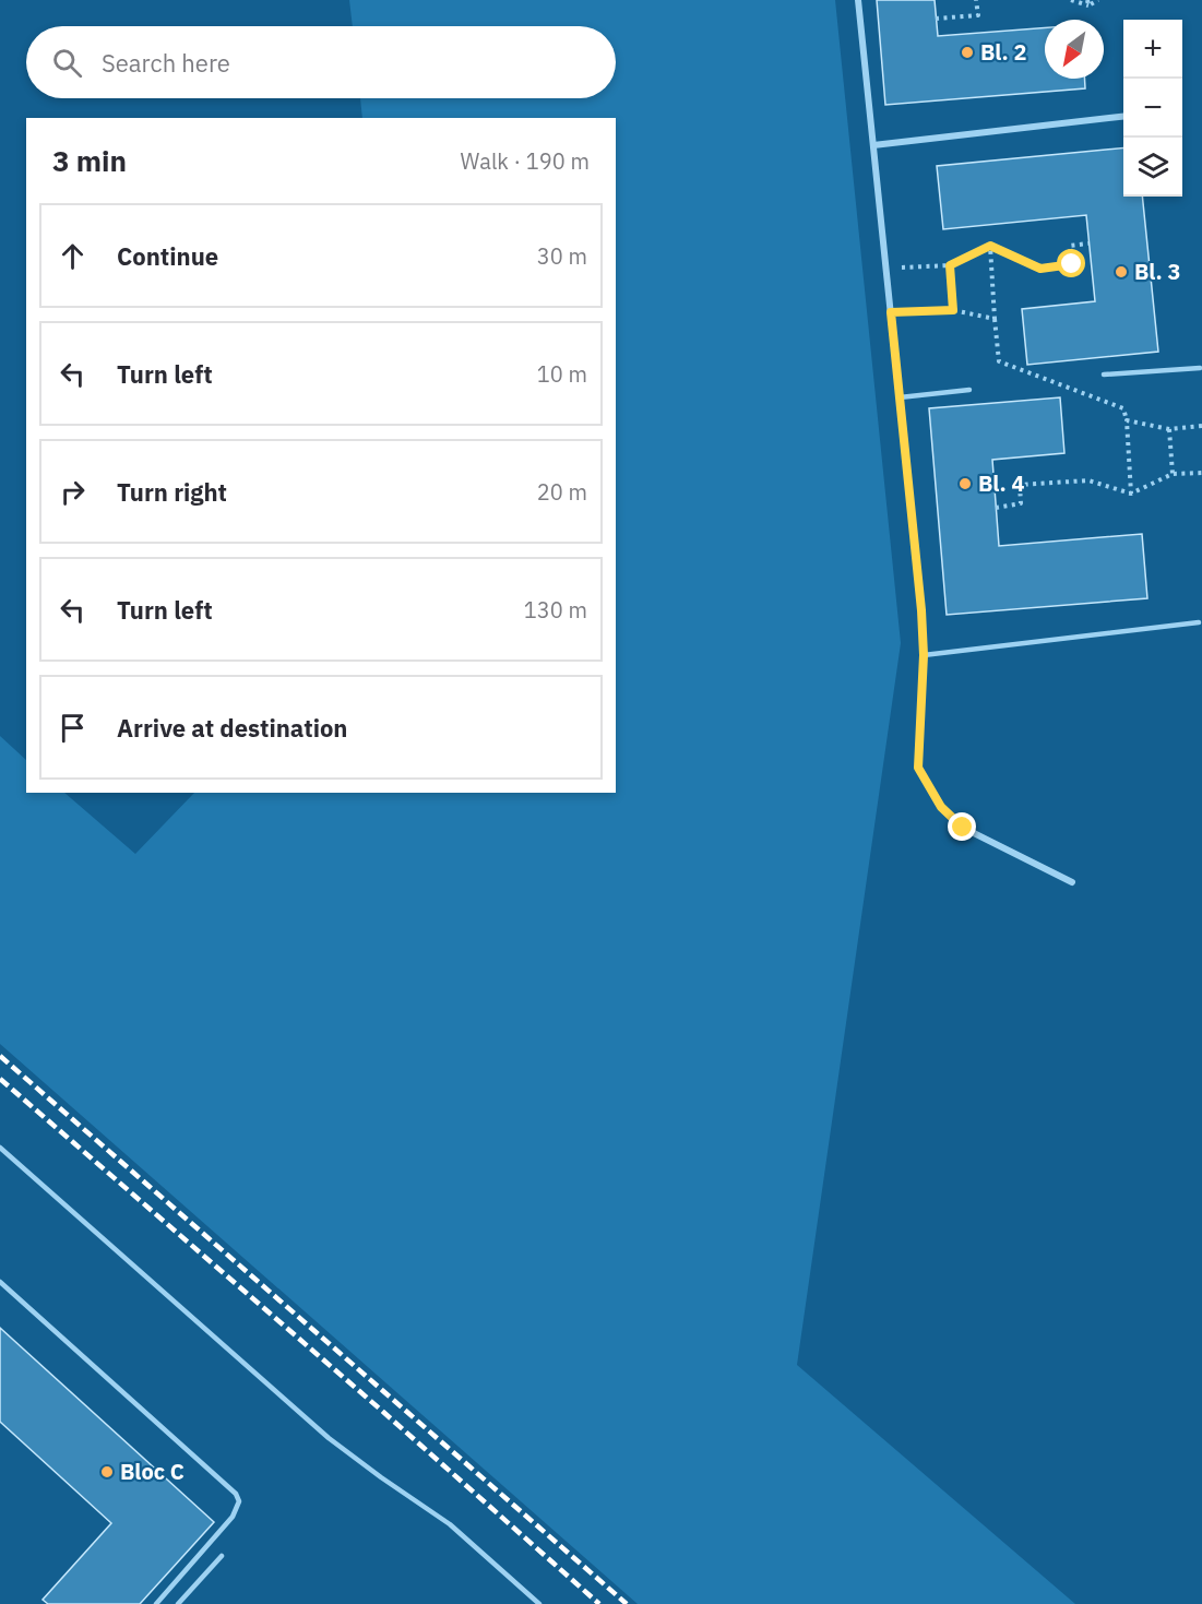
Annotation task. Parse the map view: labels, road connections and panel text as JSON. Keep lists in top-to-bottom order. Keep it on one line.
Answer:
{"places":["Bl. 2","Bl. 3","Bl. 4","Bloc C"],"north":"bottom left","page":{"map_buttons":["+","−"],"search":"Search here","heading":["3 min","Walk · 190 m"],"list":[["Continue","30 m"],["Turn left","10 m"],["Turn right","20 m"],["Turn left","130 m"],"Arrive at destination"]}}
